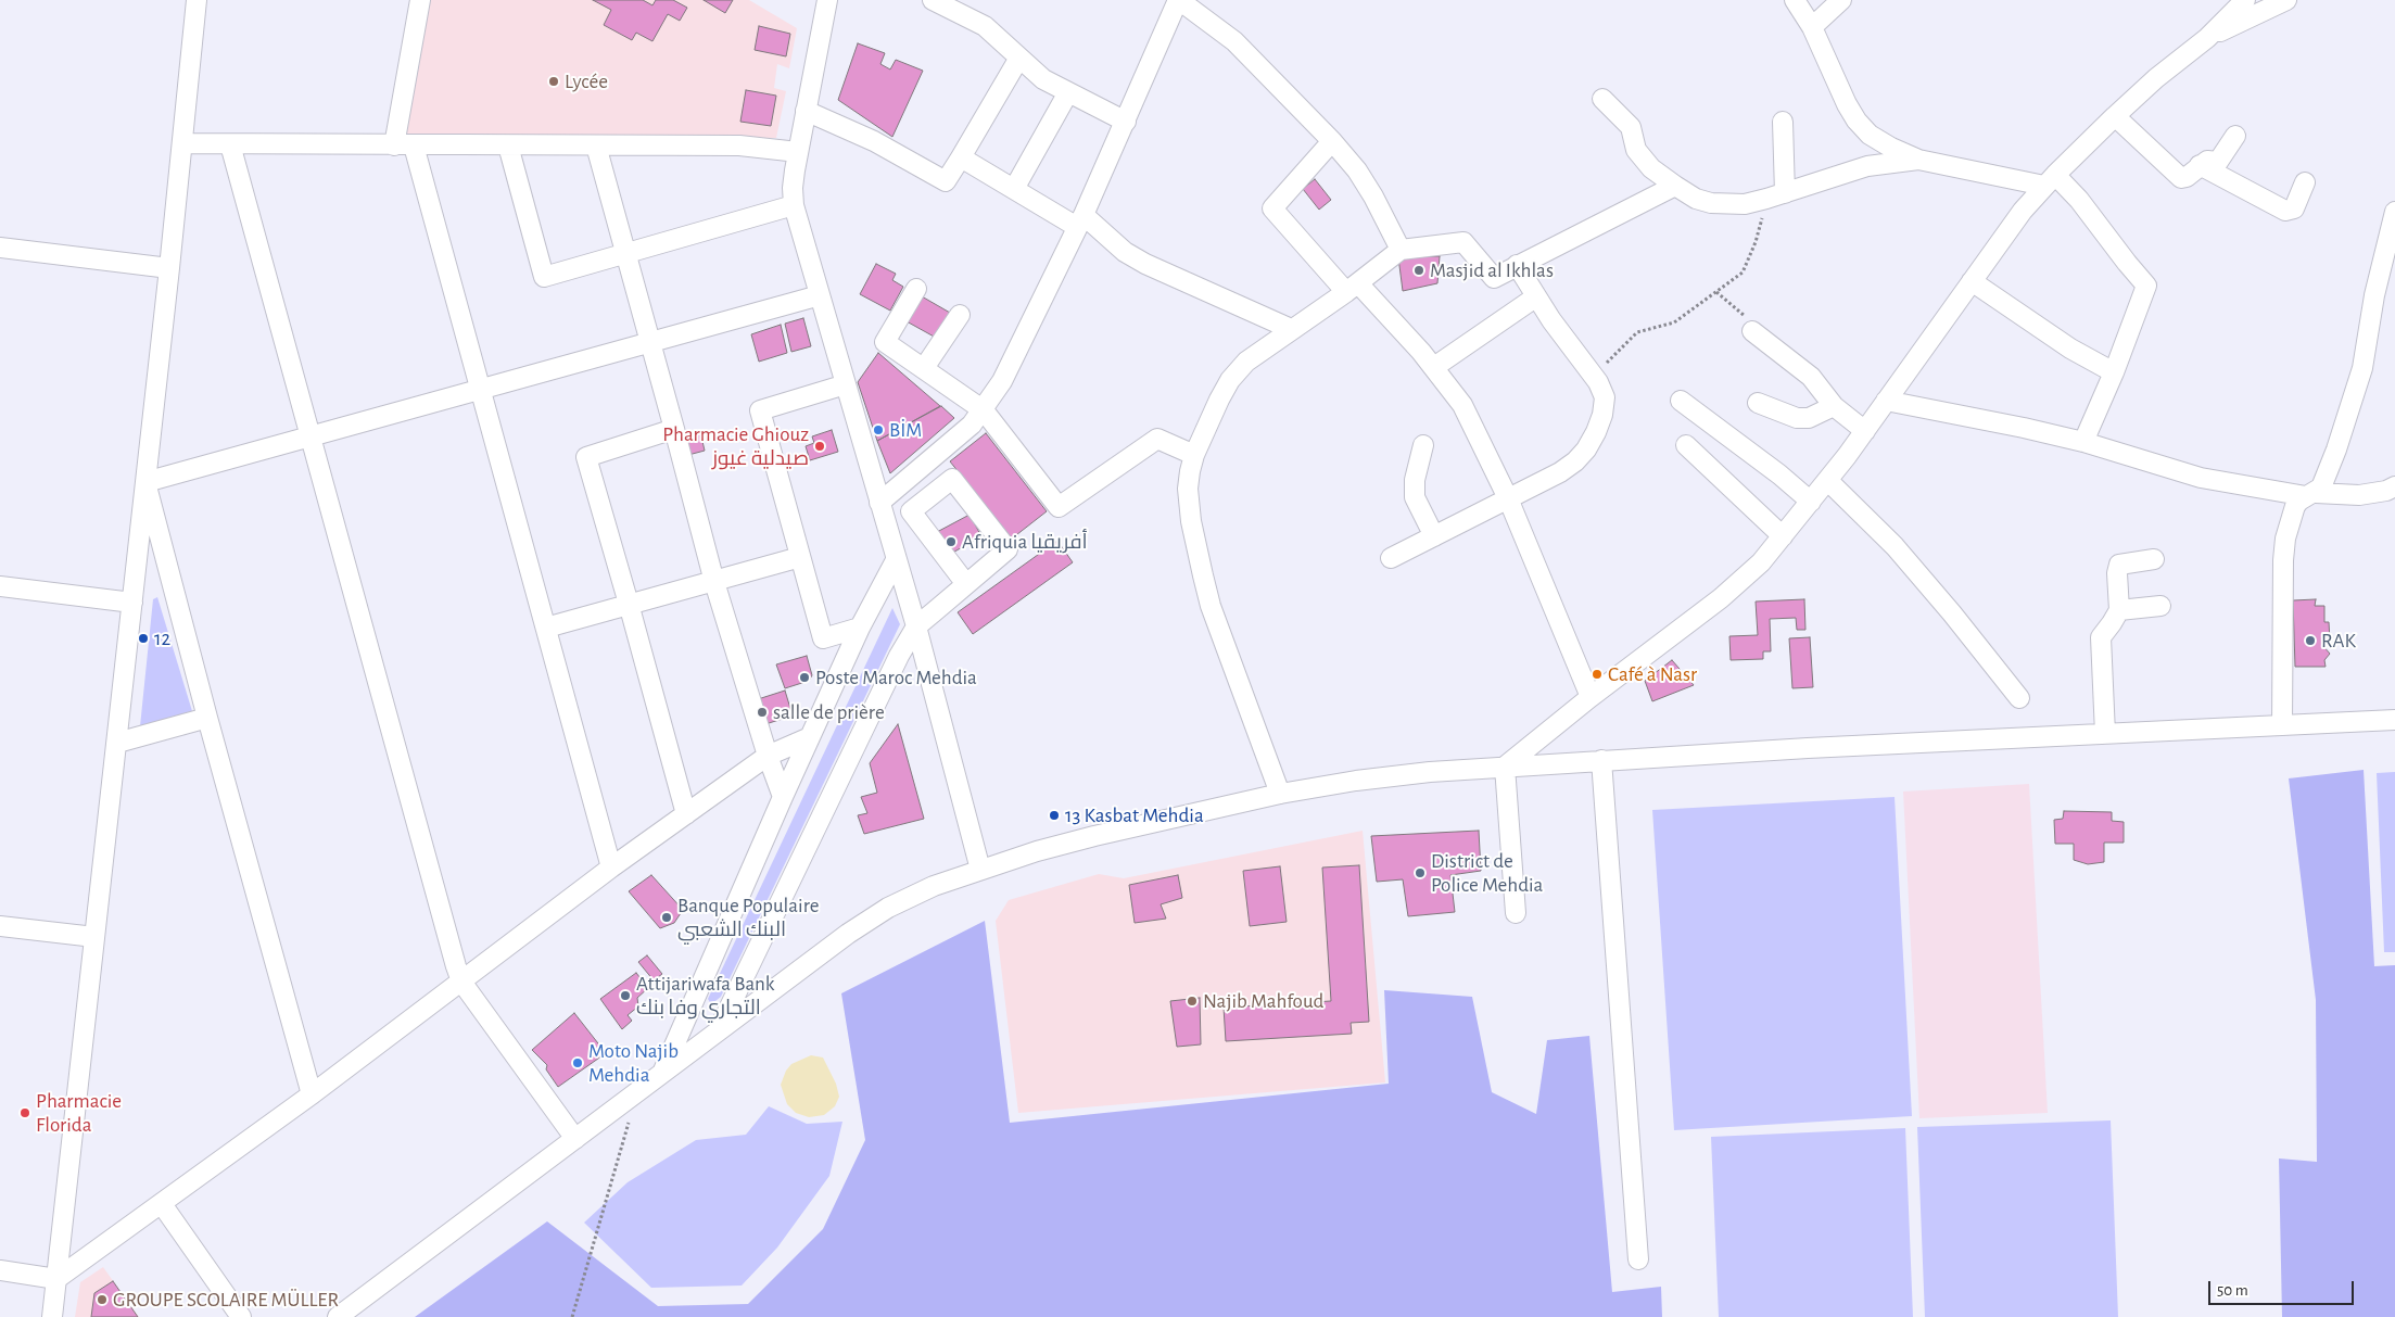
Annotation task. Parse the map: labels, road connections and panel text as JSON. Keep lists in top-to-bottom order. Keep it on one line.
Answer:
{"places":["Lycée","Masjid al Ikhlas","BİM","Pharmacie Ghiouz صيدلية غيوز","Afriquia أفريقيا","12","RAK","Café à Nasr","Poste Maroc Mehdia","salle de prière","13 Kasbat Mehdia","District de Police Mehdia","Banque Populaire البنك الشعبي","Attijariwafa Bank التجاري وفا بنك","Najib Mahfoud","Moto Najib Mehdia","Pharmacie Florida","GROUPE SCOLAIRE MÜLLER"],"scale_bar":"50 m"}
